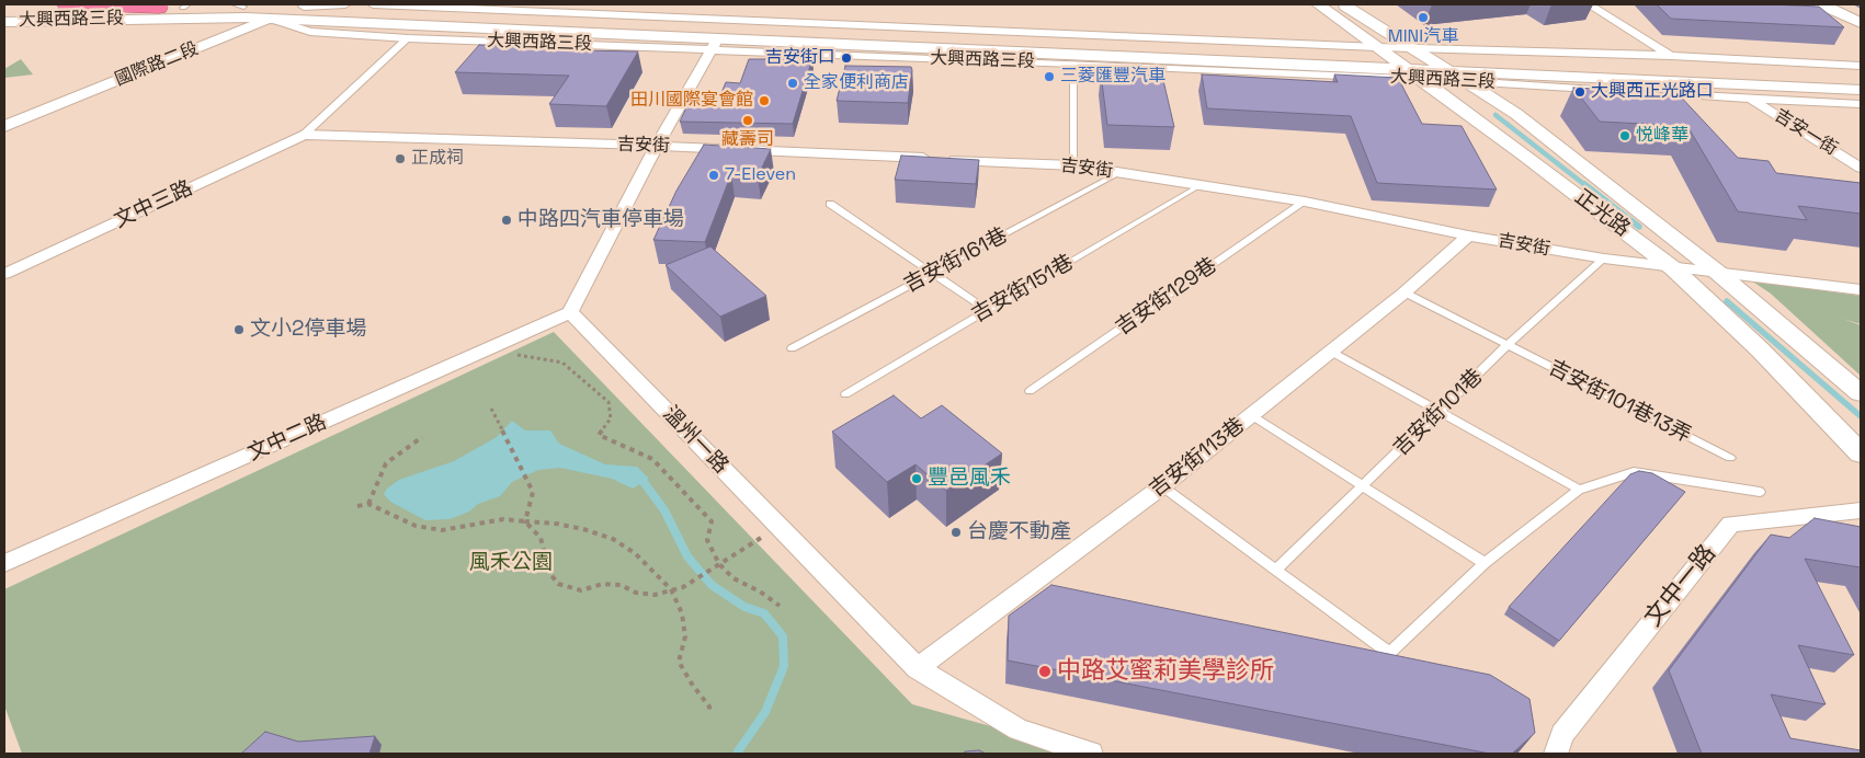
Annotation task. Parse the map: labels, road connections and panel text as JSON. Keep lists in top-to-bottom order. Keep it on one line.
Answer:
{"streets":{"street":["大興西路三段","國際路二段","吉安一街","吉安街","文中三路","正光路","文中二路","溫州一路","吉安街113巷","文中一路"],"lane":["吉安街161巷","吉安街151巷","吉安街129巷","吉安街101巷13弄","吉安街101巷"]},"crossings":[["大興西路三段","國際路二段"],["大興西路三段","吉安一街"],["大興西路三段","正光路"],["吉安街","文中三路"],["吉安街","正光路"],["吉安街","吉安街161巷"],["吉安街","吉安街151巷"],["吉安街","吉安街129巷"],["吉安街","吉安街101巷"],["吉安街","吉安街113巷"],["吉安街101巷13弄","吉安街101巷"],["吉安街101巷13弄","吉安街113巷"],["文中二路","溫州一路"],["溫州一路","吉安街113巷"]],"parks":["風禾公園"],"places":["MINI汽車","吉安街口","三菱匯豐汽車","全家便利商店","大興西正光路口","田川國際宴會館","藏壽司","悦峰華","正成祠","7-Eleven","中路四汽車停車場","文小2停車場","豐邑風禾","台慶不動產","中路艾蜜莉美學診所"]}
